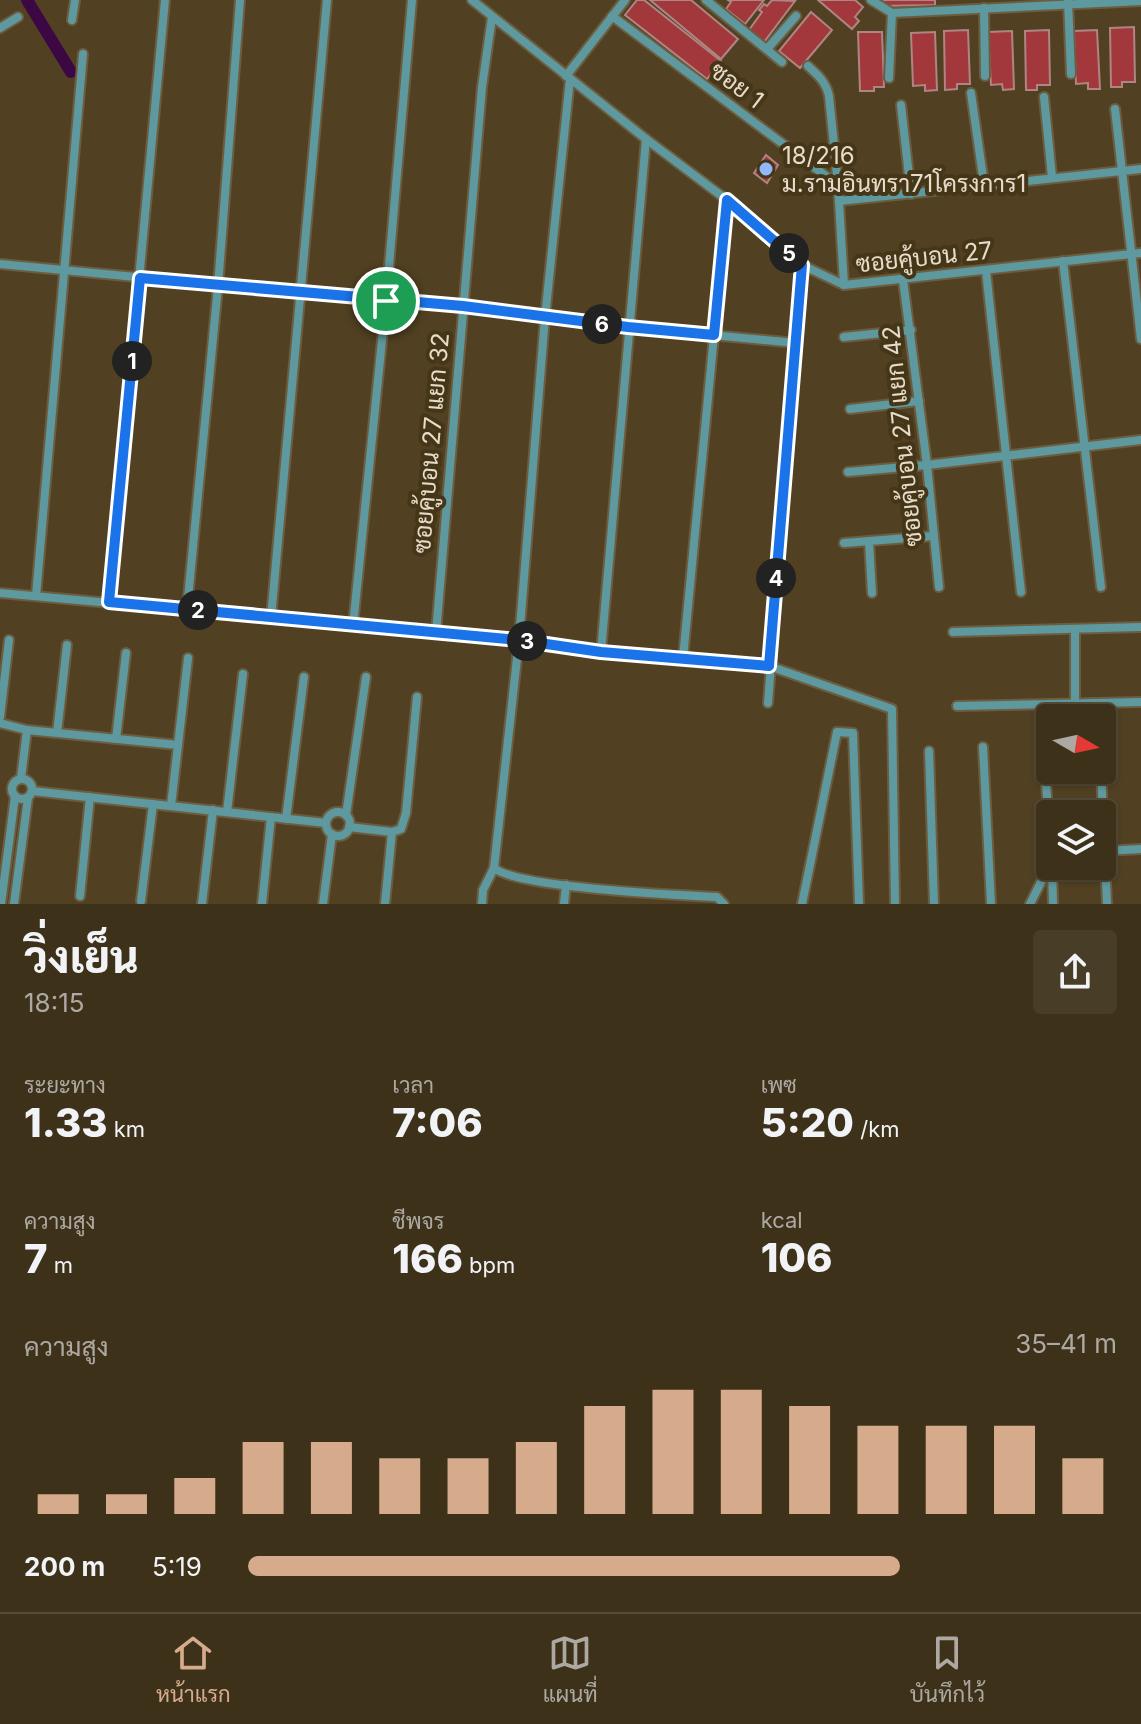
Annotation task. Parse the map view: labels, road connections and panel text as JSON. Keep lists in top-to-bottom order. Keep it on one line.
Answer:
{"streets":{"street":["ซอย 1","ซอยคู้บอน 27","ซอยคู้บอน 27 แยก 42","ซอยคู้บอน 27 แยก 32"]},"crossings":[["ซอยคู้บอน 27","ซอยคู้บอน 27 แยก 42"],["ซอยคู้บอน 27","ซอยคู้บอน 27 แยก 32"]],"places":["18/216 ม.รามอินทรา71โครงการ1"],"north":"right","page":{"pins":["5","6","1","4","2","3"],"heading":["วิ่งเย็น","18:15"],"stats":[["ระยะทาง","1.33 km"],["เวลา","7:06"],["เพซ","5:20 /km"],["ความสูง","7 m"],["ชีพจร","166 bpm"],["kcal","106"]],"chart":["ความสูง","35–41 m"],"list":[{"name":"200 m","note":"5:19"}],"tabs":["หน้าแรก","แผนที่","บันทึกไว้"]}}
